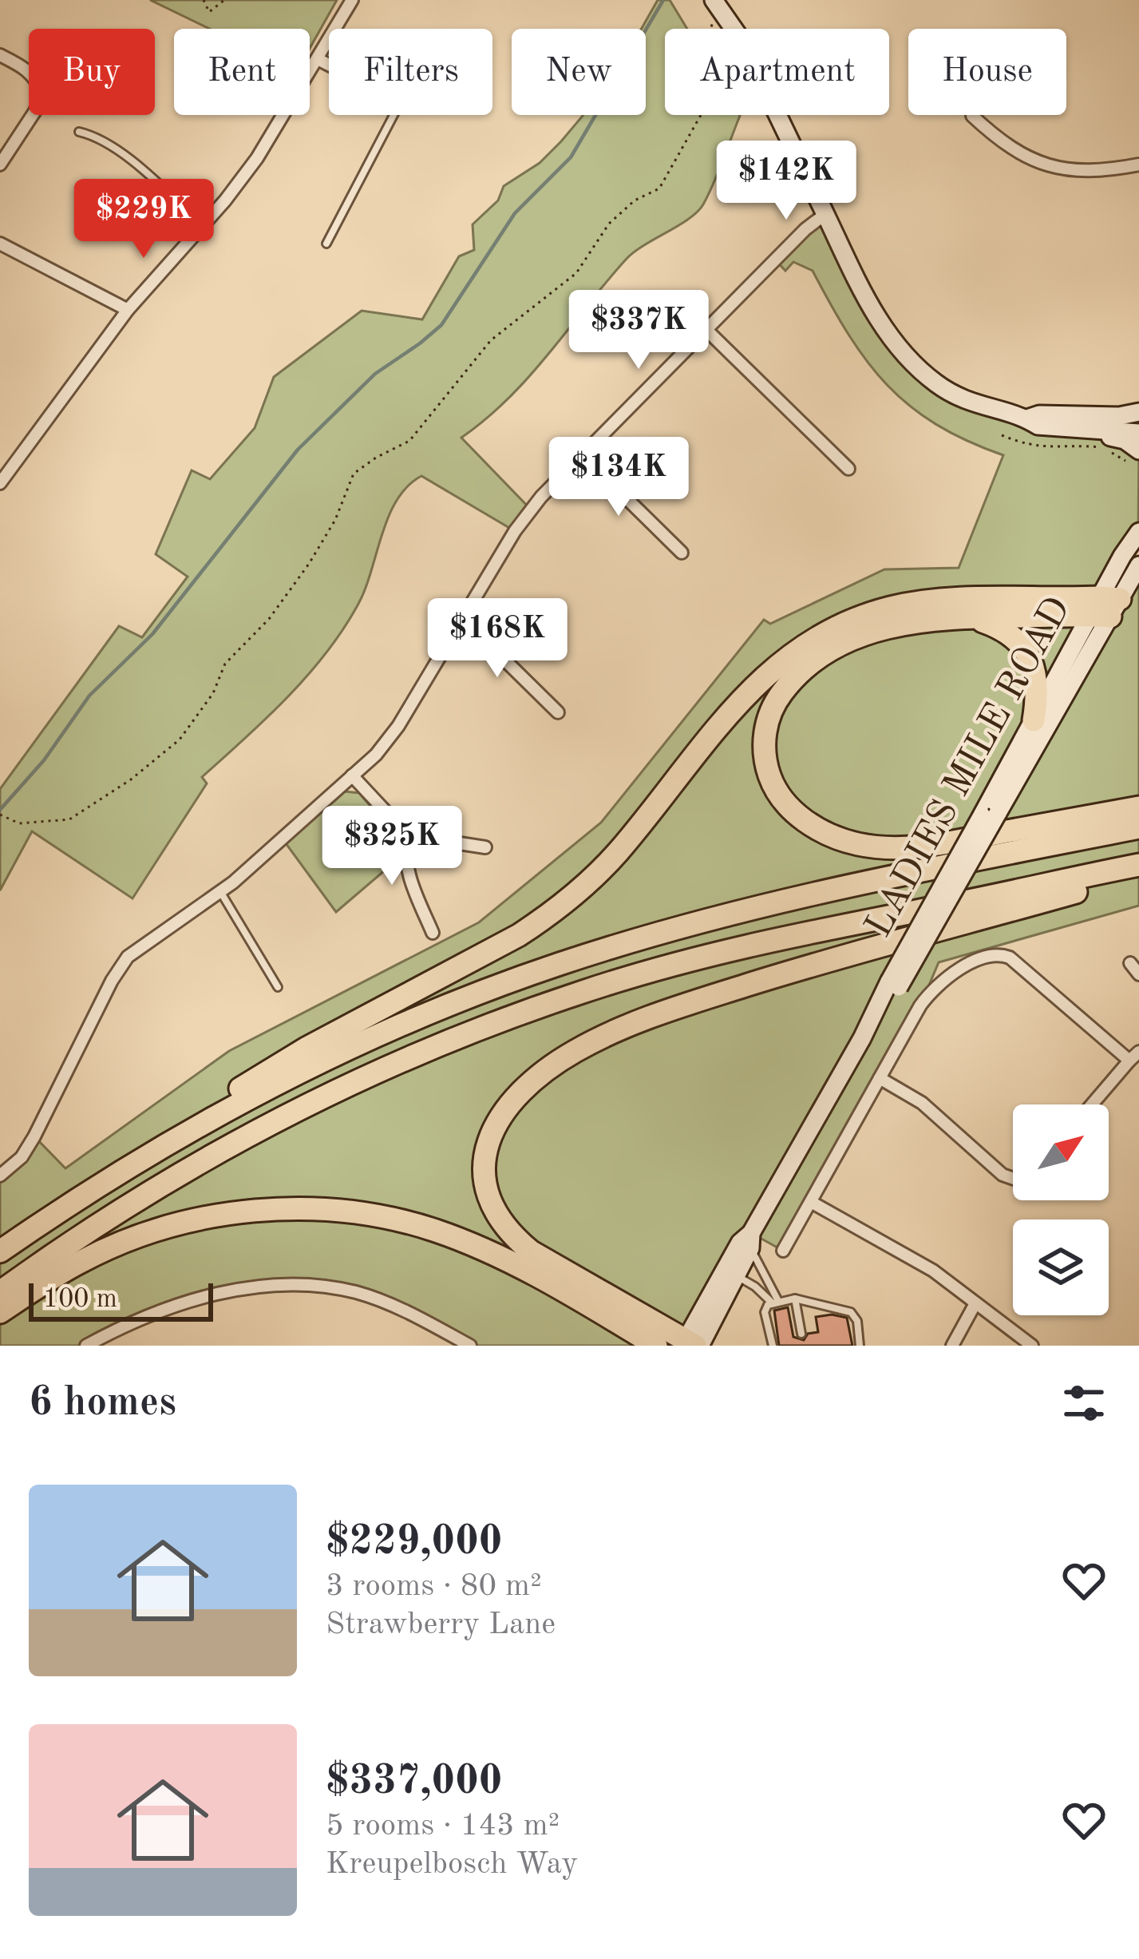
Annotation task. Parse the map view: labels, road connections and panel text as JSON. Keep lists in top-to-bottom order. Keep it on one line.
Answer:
{"streets":{"main road":["LADIES MILE ROAD"]},"scale_bar":"100 m","north":"top right","page":{"chip":["Buy","Rent","Filters","New","Apartment","House"],"price":["$142K","$229K","$337K","$134K","$168K","$325K"],"scale":"100 m","heading":"6 homes","list":[{"name":"$229,000","note":"3 rooms · 80 m² · Strawberry Lane"},{"name":"$337,000","note":"5 rooms · 143 m² · Kreupelbosch Way"}]}}
